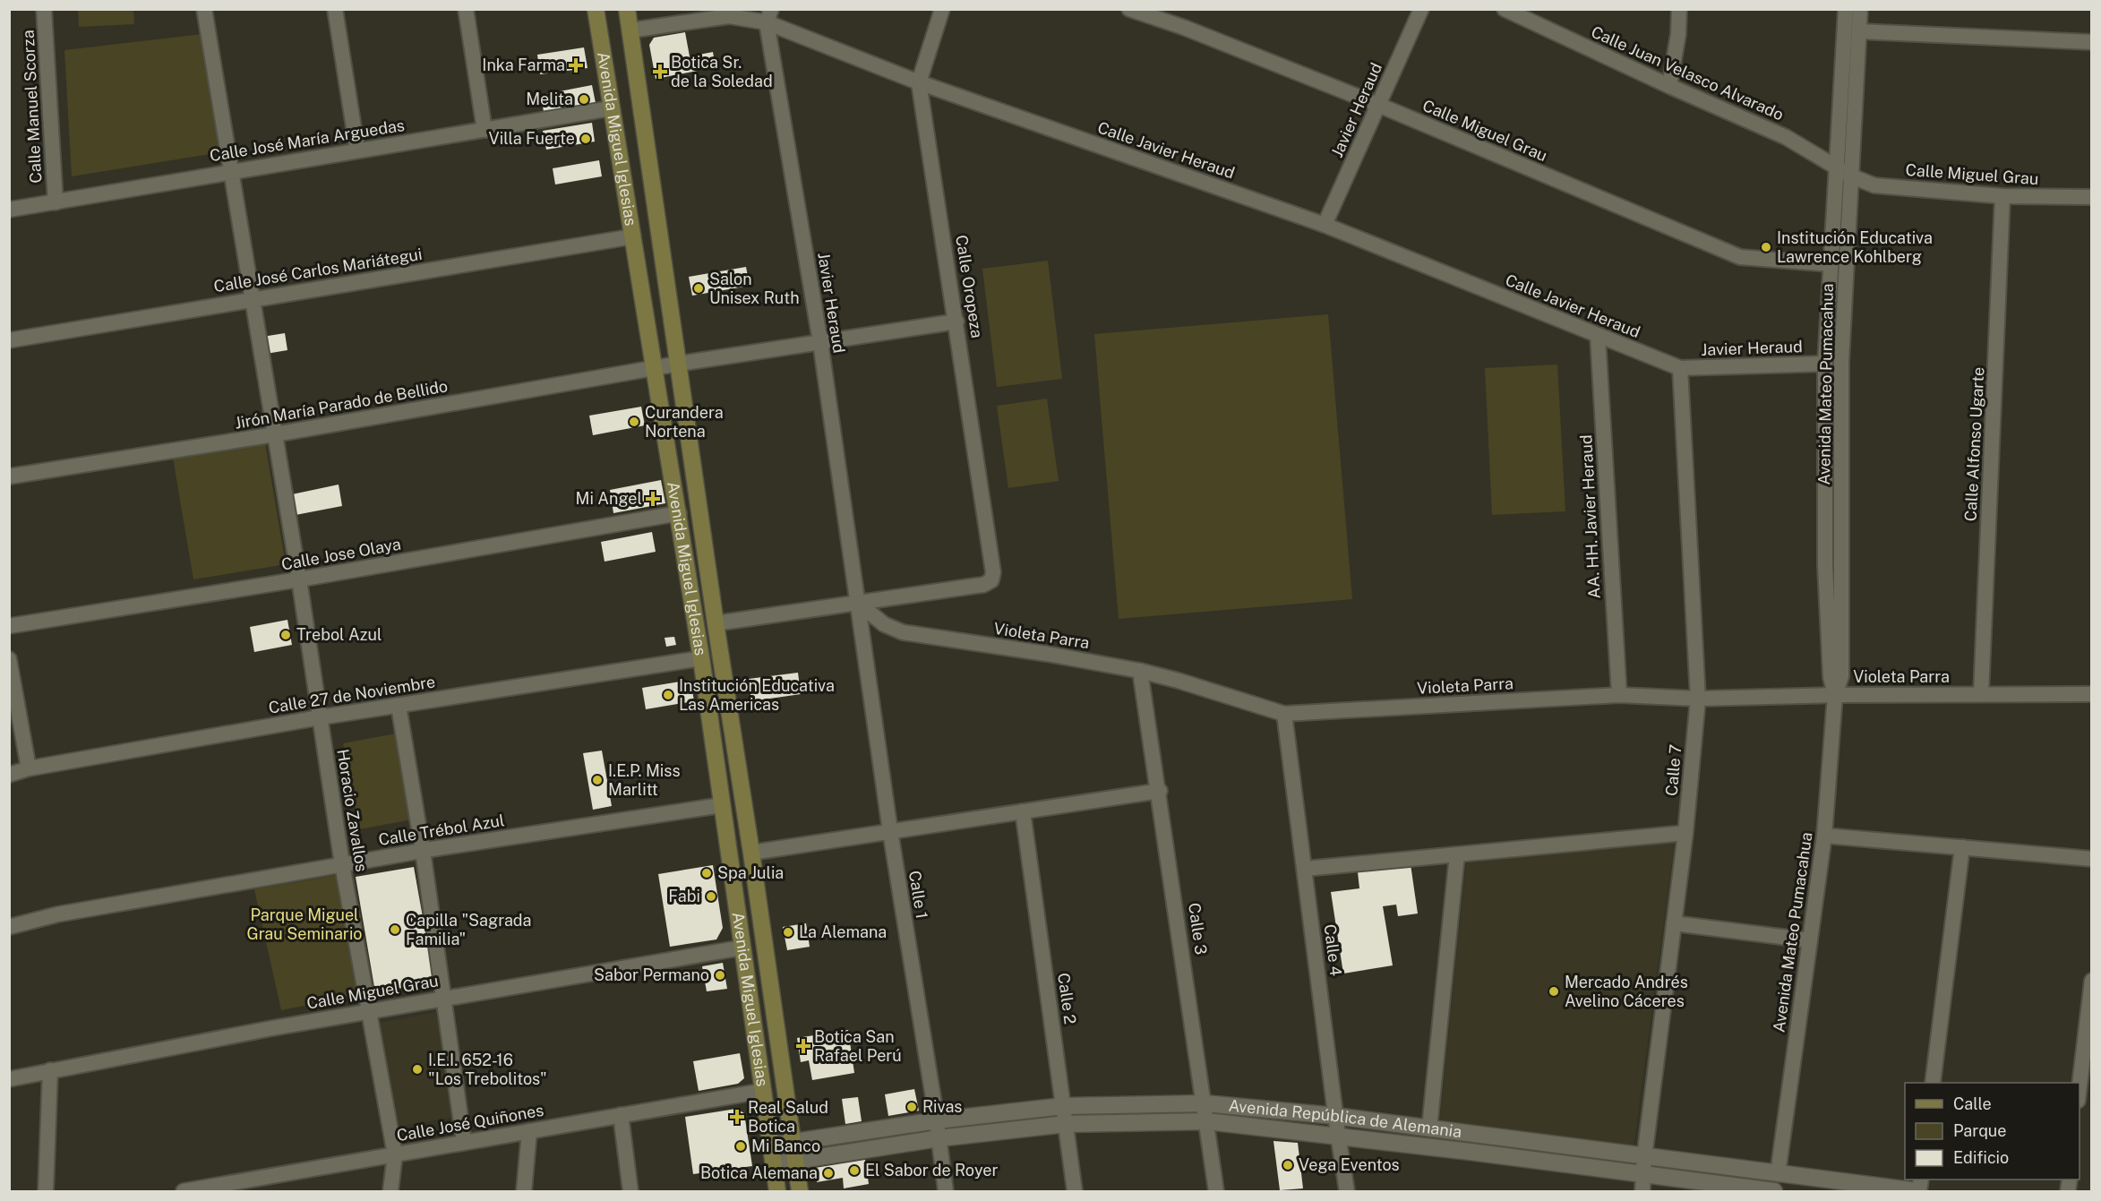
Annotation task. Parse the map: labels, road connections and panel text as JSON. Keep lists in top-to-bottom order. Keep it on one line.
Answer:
{"streets":{"main road":["Avenida Miguel Iglesias"],"street":["Calle Juan Velasco Alvarado","Calle Manuel Scorza","Javier Heraud","Calle Miguel Grau","Calle José María Arguedas","Calle Javier Heraud","Calle José Carlos Mariátegui","Calle Oropeza","Avenida Mateo Pumacahua","Jirón María Parado de Bellido","Calle Alfonso Ugarte","AA. HH. Javier Heraud","Calle Jose Olaya","Violeta Parra","Calle 27 de Noviembre","Calle 7","Horacio Zavallos","Calle Trébol Azul","Calle 1","Calle 3","Calle 4","Calle 2","Avenida República de Alemania","Calle José Quiñones"]},"crossings":[["Calle Juan Velasco Alvarado","Calle Miguel Grau"],["Calle Juan Velasco Alvarado","Avenida Mateo Pumacahua"],["Calle Manuel Scorza","Calle José María Arguedas"],["Javier Heraud","Calle Miguel Grau"],["Javier Heraud","Calle Javier Heraud"],["Javier Heraud","Calle Oropeza"],["Javier Heraud","Avenida Mateo Pumacahua"],["Javier Heraud","Jirón María Parado de Bellido"],["Javier Heraud","Violeta Parra"],["Javier Heraud","Calle 7"],["Javier Heraud","Calle 1"],["Calle Miguel Grau","Avenida Miguel Iglesias"],["Calle Miguel Grau","Avenida Mateo Pumacahua"],["Calle Miguel Grau","Calle Alfonso Ugarte"],["Calle Miguel Grau","Horacio Zavallos"],["Avenida Miguel Iglesias","Calle José María Arguedas"],["Avenida Miguel Iglesias","Calle Javier Heraud"],["Avenida Miguel Iglesias","Calle José Carlos Mariátegui"],["Avenida Miguel Iglesias","Jirón María Parado de Bellido"],["Avenida Miguel Iglesias","Calle Jose Olaya"],["Avenida Miguel Iglesias","Calle 27 de Noviembre"],["Avenida Miguel Iglesias","Calle Trébol Azul"],["Avenida Miguel Iglesias","Avenida República de Alemania"],["Avenida Miguel Iglesias","Calle José Quiñones"],["Calle José María Arguedas","Horacio Zavallos"],["Calle Javier Heraud","Calle Oropeza"],["Calle Javier Heraud","AA. HH. Javier Heraud"],["Calle Javier Heraud","Calle 7"],["Calle José Carlos Mariátegui","Horacio Zavallos"],["Calle Oropeza","Jirón María Parado de Bellido"],["Calle Oropeza","Violeta Parra"],["Calle Oropeza","Calle 1"],["Avenida Mateo Pumacahua","Violeta Parra"],["Avenida Mateo Pumacahua","Avenida República de Alemania"],["Jirón María Parado de Bellido","Horacio Zavallos"],["Calle Alfonso Ugarte","Violeta Parra"],["AA. HH. Javier Heraud","Violeta Parra"],["Calle Jose Olaya","Horacio Zavallos"],["Violeta Parra","Calle 7"],["Violeta Parra","Calle 1"],["Violeta Parra","Calle 3"],["Violeta Parra","Calle 4"],["Calle 27 de Noviembre","Horacio Zavallos"],["Calle 7","Avenida República de Alemania"],["Horacio Zavallos","Calle Trébol Azul"],["Horacio Zavallos","Calle José Quiñones"],["Calle 1","Avenida República de Alemania"],["Calle 3","Avenida República de Alemania"],["Calle 4","Avenida República de Alemania"],["Calle 2","Avenida República de Alemania"]],"parks":["Parque Miguel Grau Seminario"],"places":{"health":["Inka Farma","Botica Sr. de la Soledad","Mi Angel","Botica San Rafael Perú","Real Salud Botica"],"other":["Melita","Villa Fuerte","Institución Educativa Lawrence Kohlberg","Salon Unisex Ruth","Curandera Nortena","Trebol Azul","Institución Educativa Las Americas","I.E.P. Miss Marlitt","Spa Julia","Fabi","Capilla \"Sagrada Familia\"","La Alemana","Sabor Permano","Mercado Andrés Avelino Cáceres","I.E.I. 652-16 \"Los Trebolitos\"","Rivas","Mi Banco","Vega Eventos","El Sabor de Royer","Botica Alemana"]},"legend":["Calle","Parque","Edificio"]}
